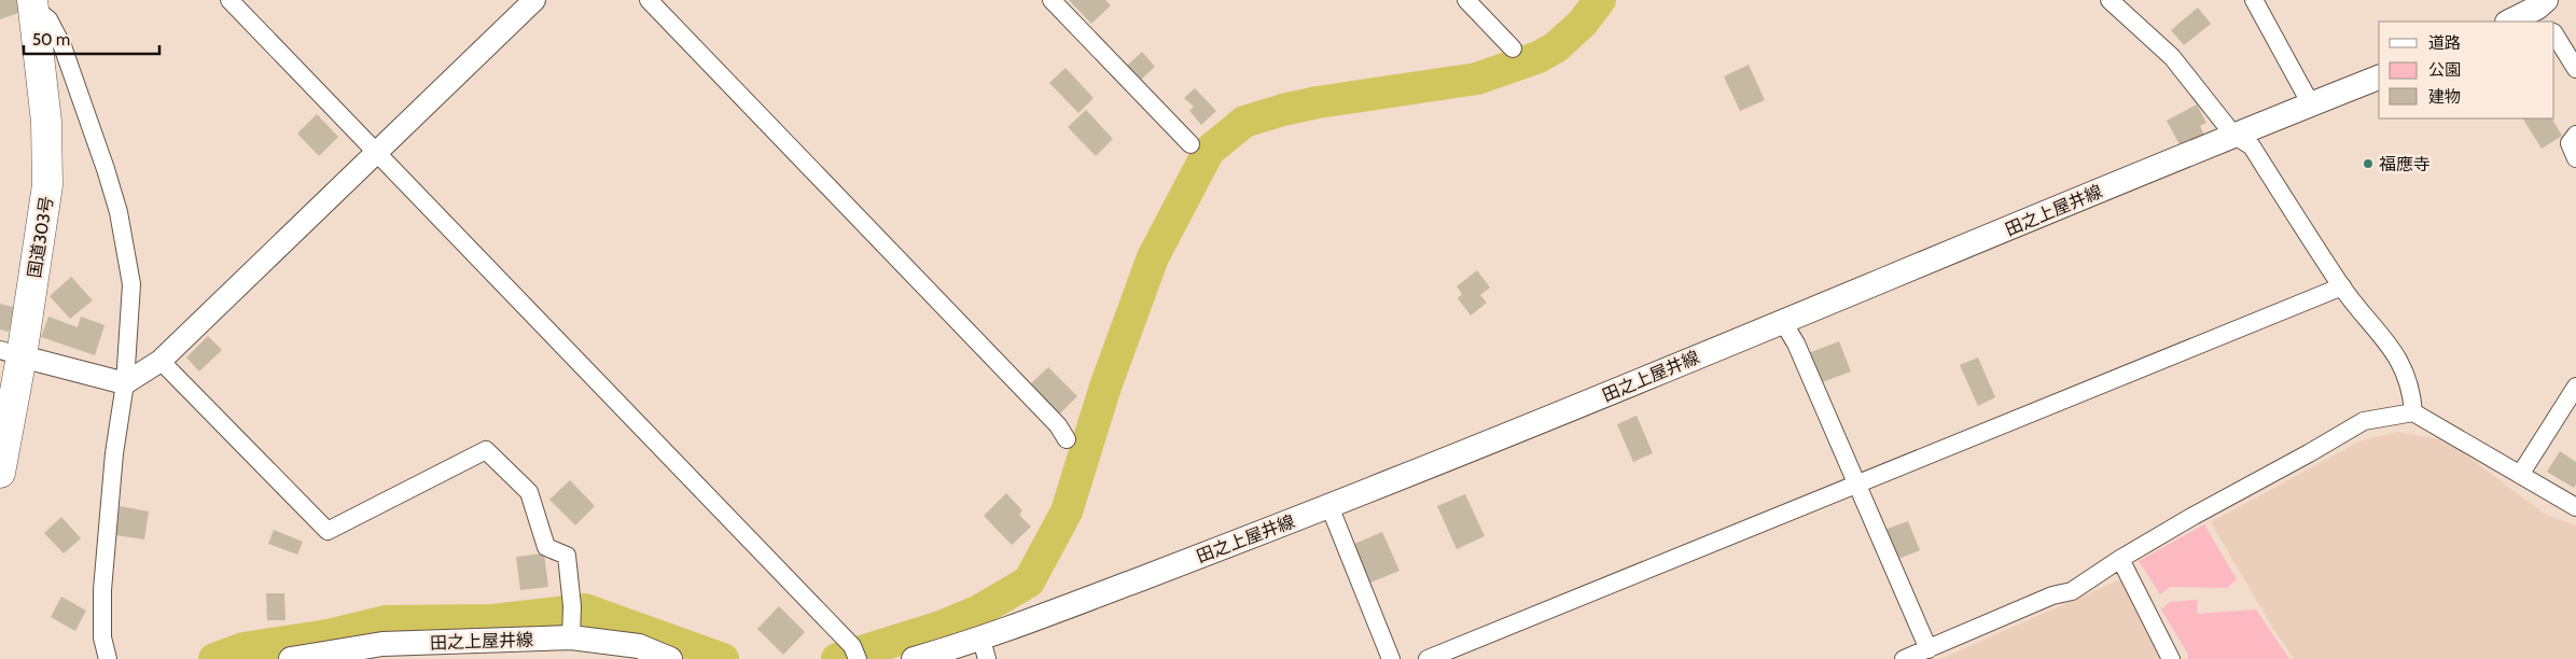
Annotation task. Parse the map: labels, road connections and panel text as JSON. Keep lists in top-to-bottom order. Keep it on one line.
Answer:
{"streets":{"highway":["国道303号"],"main road":["田之上屋井線"]},"places":["福應寺"],"legend":["道路","公園","建物"],"scale_bar":"50 m"}
